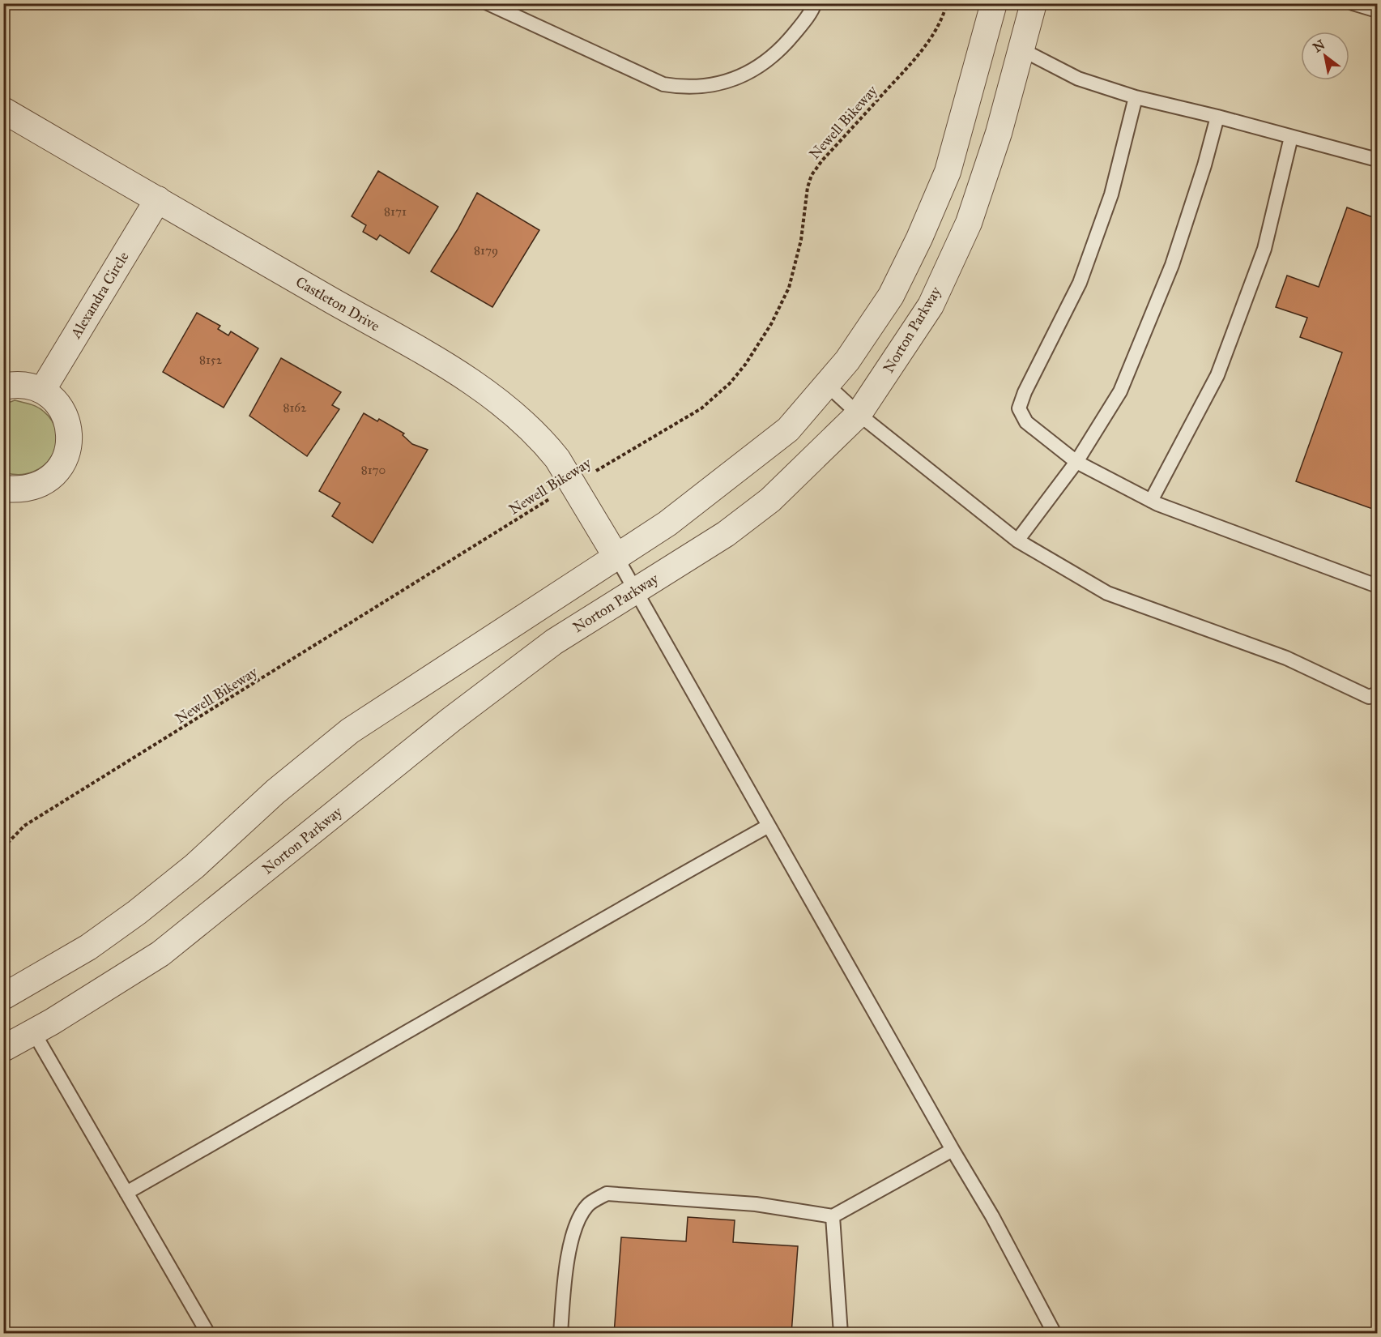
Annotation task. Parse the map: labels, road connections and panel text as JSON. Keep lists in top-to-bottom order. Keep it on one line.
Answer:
{"streets":{"street":["Alexandra Circle","Castleton Drive","Norton Parkway"],"path":["Newell Bikeway"]},"crossings":[["Newell Bikeway","Castleton Drive"],["Alexandra Circle","Castleton Drive"]],"house_numbers":["8171","8179","8152","8162","8170"],"north":"top left"}
